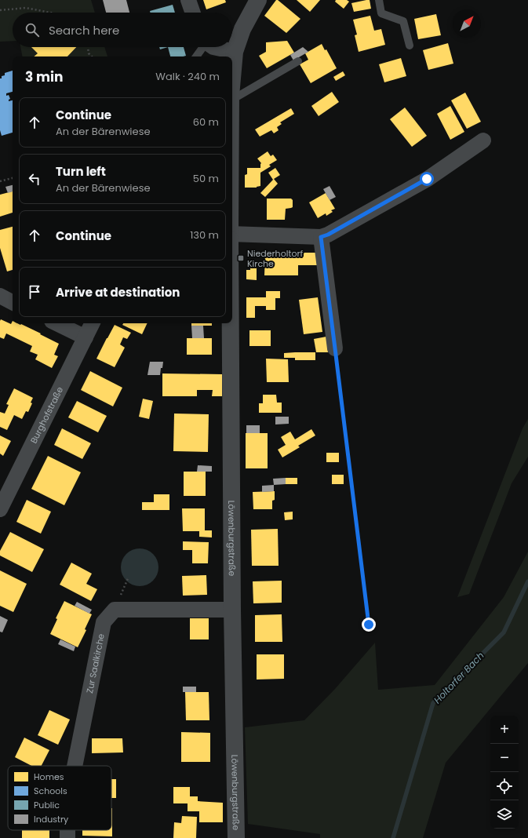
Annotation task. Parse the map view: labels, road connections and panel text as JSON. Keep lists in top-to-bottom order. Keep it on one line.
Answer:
{"streets":{"street":["Burghofstraße","Löwenburgstraße","Zur Saalkirche"]},"water":["Holtorfer Bach"],"places":{"transit":["Niederholtorf Kirche"]},"legend":["Homes","Schools","Public","Industry"],"north":"top right","page":{"search":"Search here","heading":["3 min","Walk · 240 m"],"list":[["Continue","An der Bärenwiese","60 m"],["Turn left","An der Bärenwiese","50 m"],["Continue","130 m"],"Arrive at destination"],"map_buttons":["+","−"]}}
